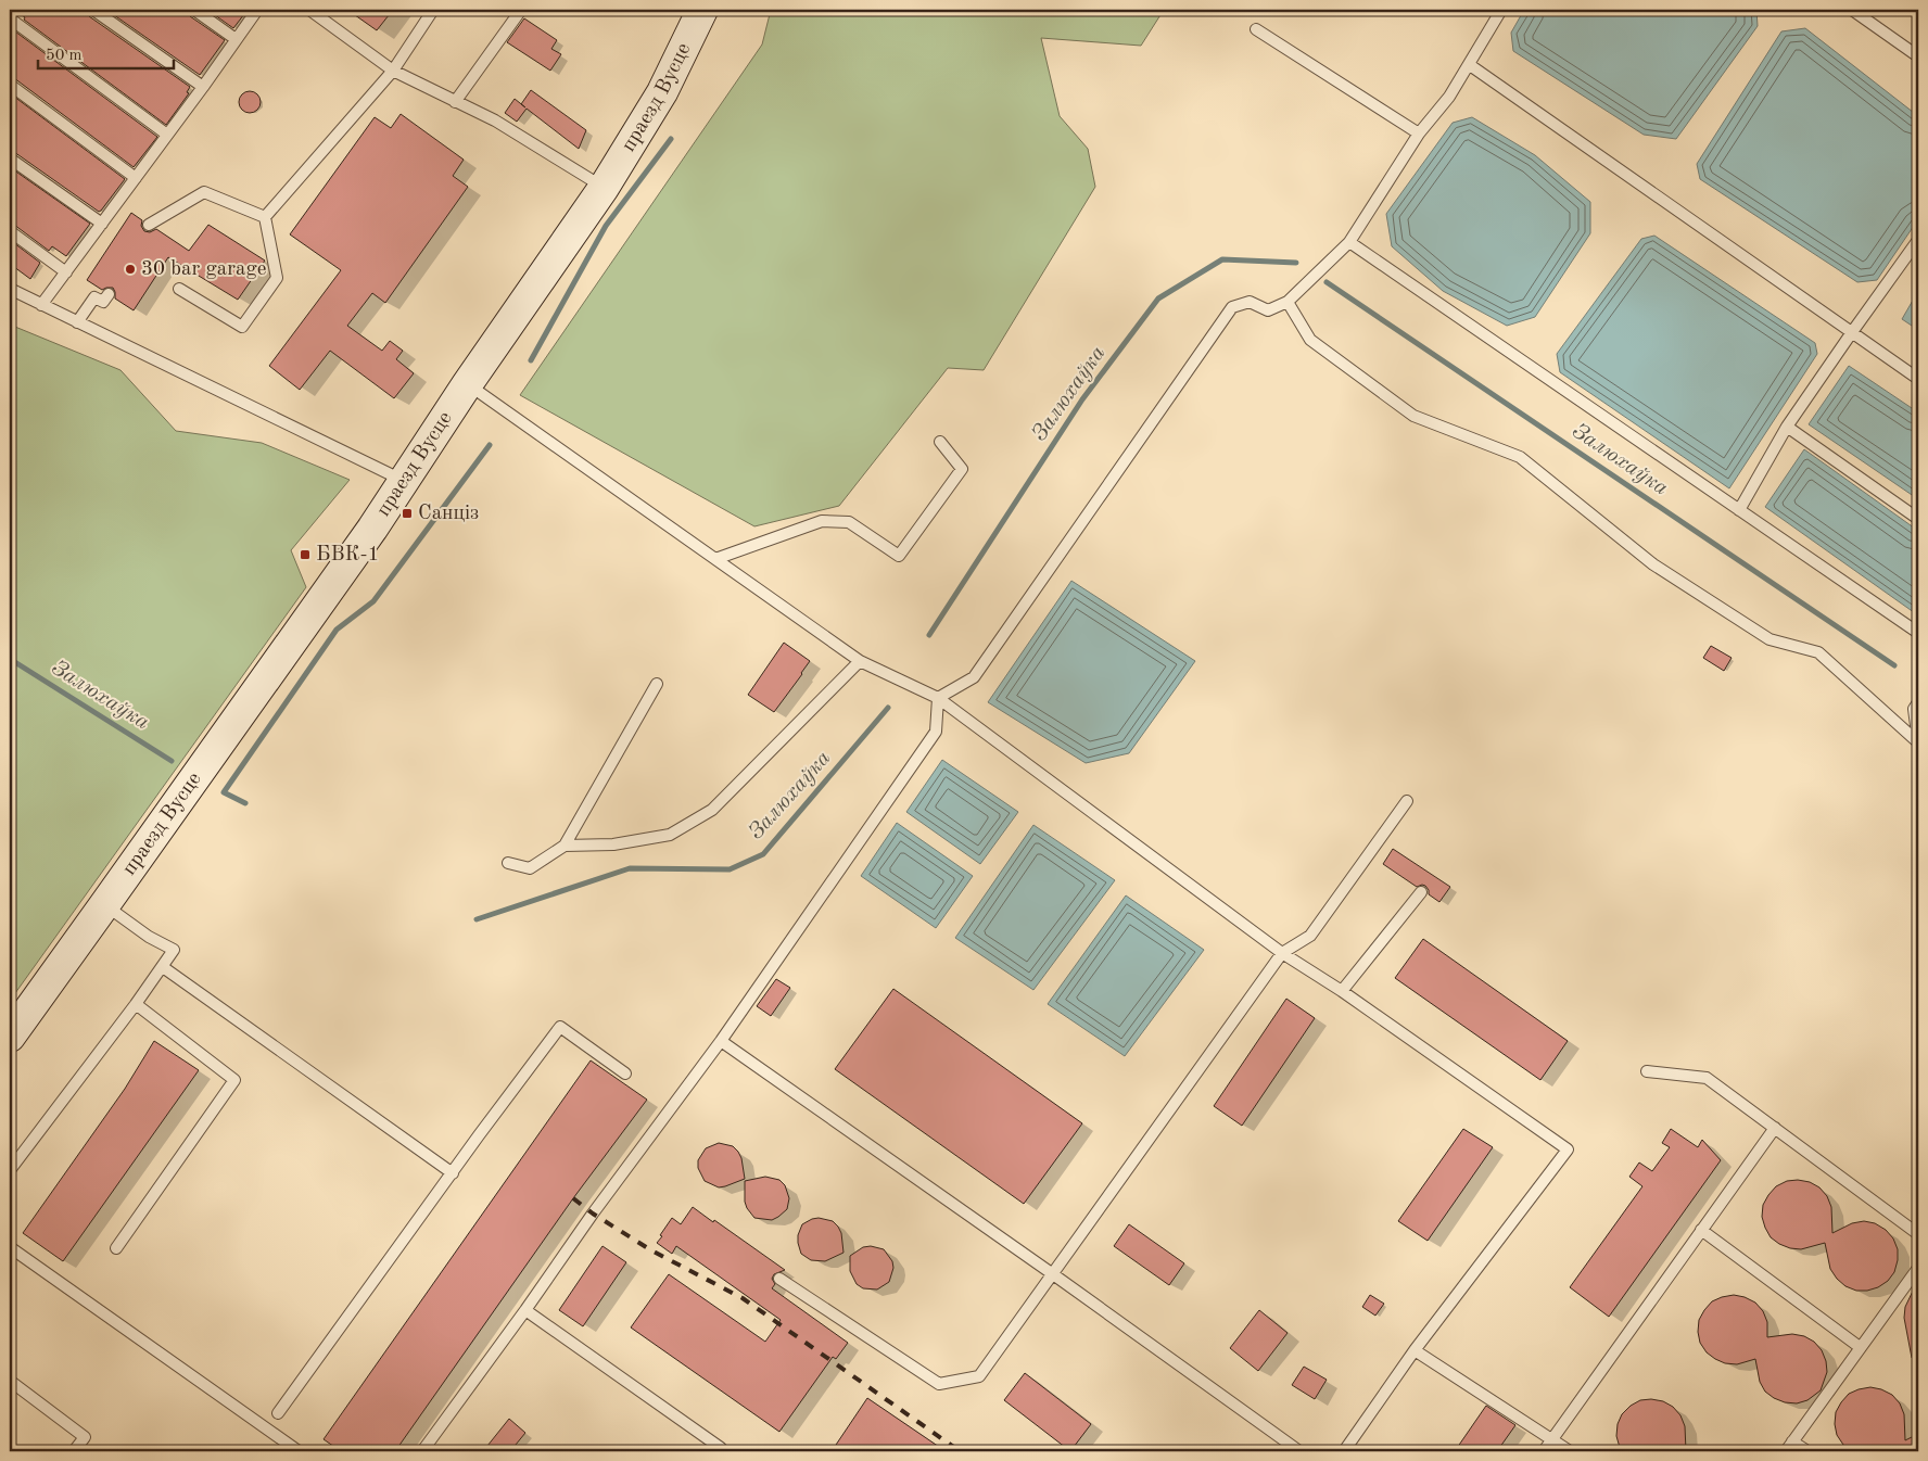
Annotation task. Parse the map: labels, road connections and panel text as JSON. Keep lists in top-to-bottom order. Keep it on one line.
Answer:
{"streets":{"street":["праезд Вусце"]},"water":["Залюхаўка"],"places":{"other":["30 bar garage"],"transit":["Санціз","БВК-1"]},"scale_bar":"50 m"}
